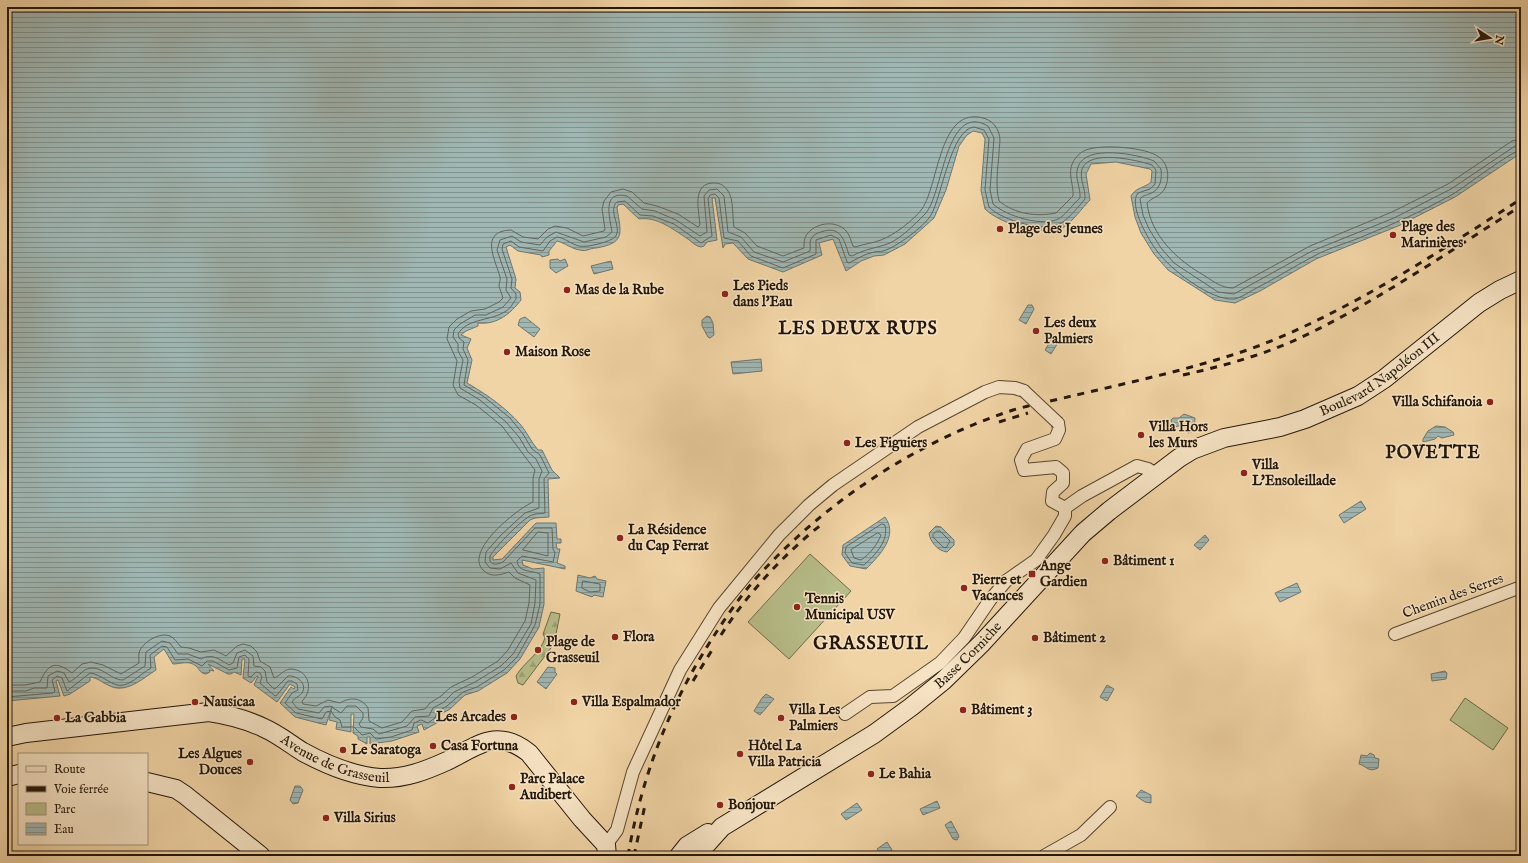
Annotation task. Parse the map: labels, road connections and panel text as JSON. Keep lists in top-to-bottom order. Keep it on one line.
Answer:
{"streets":{"main road":["Boulevard Napoléon III","Basse Corniche","Avenue de Grasseuil"],"street":["Chemin des Serres"]},"crossings":[["Boulevard Napoléon III","Basse Corniche"]],"districts":["LES DEUX RUPS","POVETTE","GRASSEUIL"],"places":{"other":["Plage des Jeunes","Plage des Marinières","Mas de la Rube","Les Pieds dans l'Eau","Les deux Palmiers","Maison Rose","Villa Schifanoia","Villa Hors les Murs","Les Figuiers","Villa L'Ensoleillade","La Résidence du Cap Ferrat","Bâtiment 1","Pierre et Vacances","Tennis Municipal USV","Flora","Bâtiment 2","Plage de Grasseuil","Nausicaa","Villa Espalmador","Bâtiment 3","Les Arcades","La Gabbia","Villa Les Palmiers","Casa Fortuna","Le Saratoga","Hôtel La Villa Patricia","Les Algues Douces","Le Bahia","Parc Palace Audibert","Bonjour","Villa Sirius"],"transit":["Ange Gardien"]},"legend":["Route","Voie ferrée","Parc","Eau"],"north":"right"}
